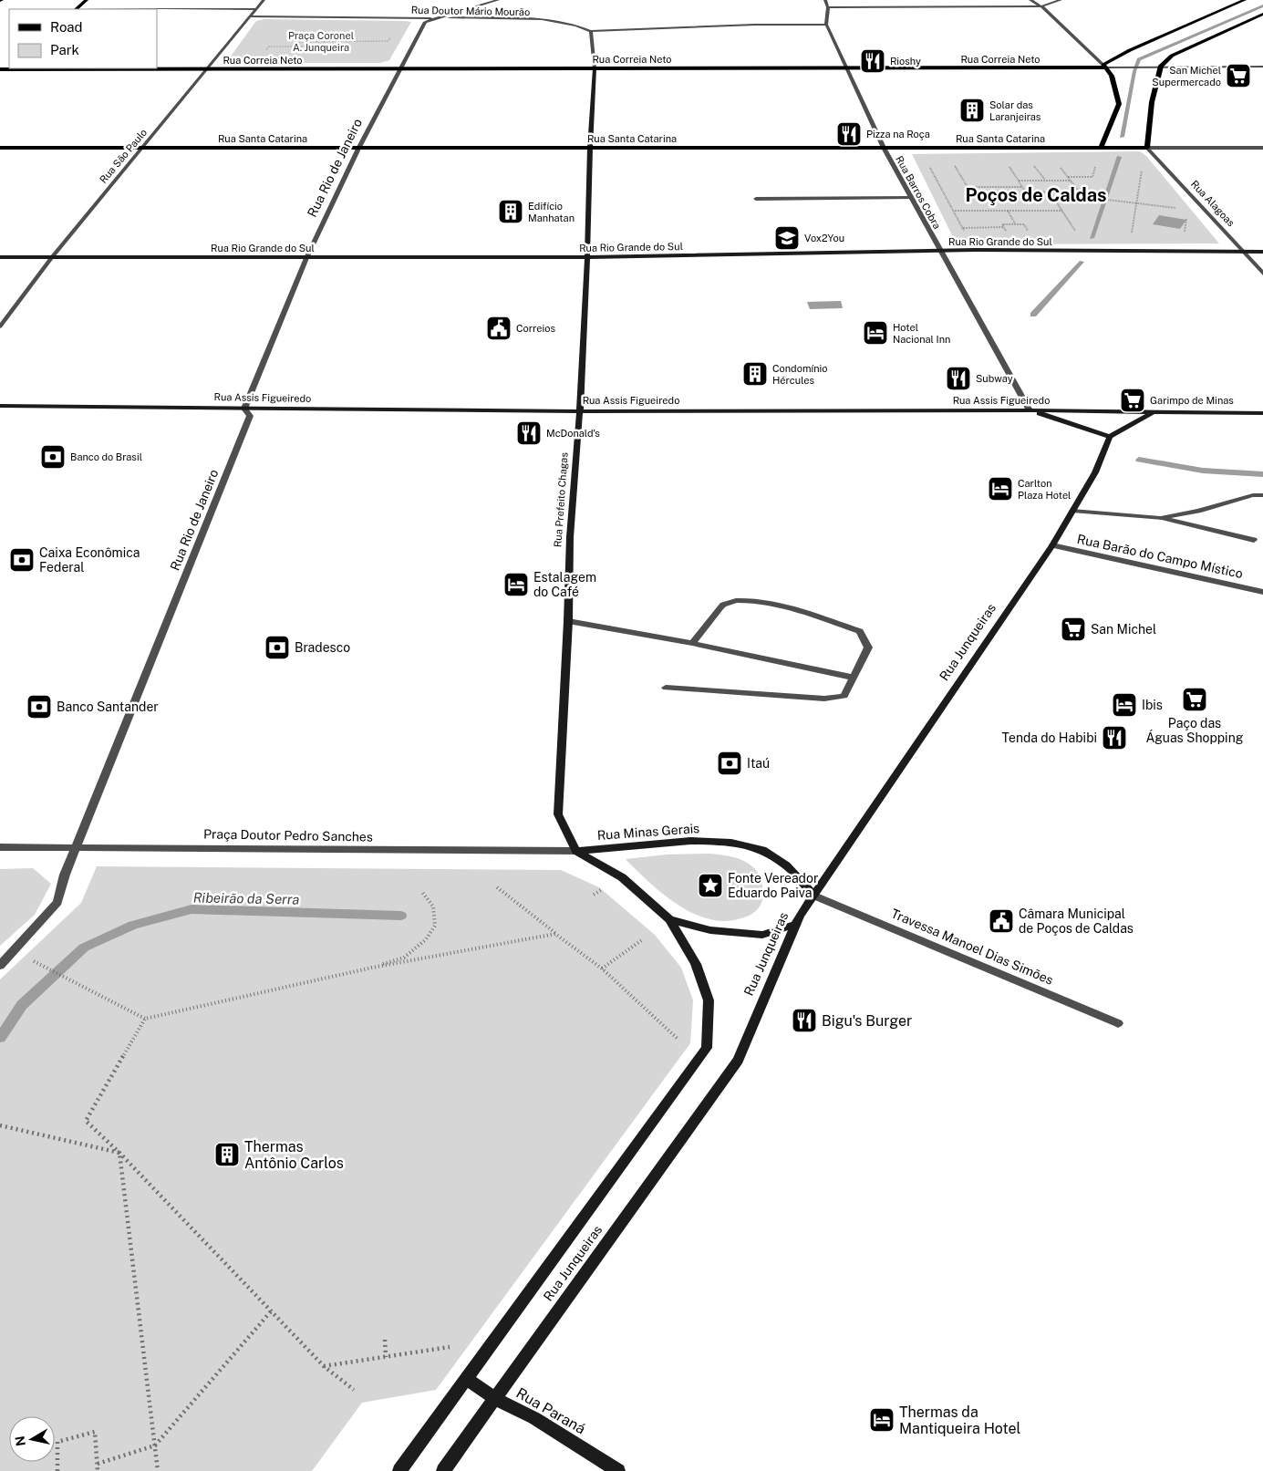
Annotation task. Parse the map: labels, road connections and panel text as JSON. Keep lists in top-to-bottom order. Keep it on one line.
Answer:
{"streets":{"main road":["Rua Correia Neto","Rua Santa Catarina"],"street":["Rua Doutor Mário Mourão","Rua São Paulo","Rua Rio de Janeiro","Rua Barros Cobra","Rua Alagoas","Rua Rio Grande do Sul","Rua Assis Figueiredo","Rua Prefeito Chagas","Rua Barão do Campo Místico","Rua Junqueiras","Rua Minas Gerais","Praça Doutor Pedro Sanches","Travessa Manoel Dias Simões","Rua Paraná"]},"crossings":[["Rua Doutor Mário Mourão","Rua São Paulo"],["Rua Doutor Mário Mourão","Rua Rio de Janeiro"],["Rua Doutor Mário Mourão","Rua Barros Cobra"],["Rua Doutor Mário Mourão","Rua Prefeito Chagas"],["Rua Correia Neto","Rua São Paulo"],["Rua Correia Neto","Rua Barros Cobra"],["Rua Correia Neto","Rua Prefeito Chagas"],["Rua Santa Catarina","Rua São Paulo"],["Rua Santa Catarina","Rua Rio de Janeiro"],["Rua Santa Catarina","Rua Barros Cobra"],["Rua Santa Catarina","Rua Alagoas"],["Rua Santa Catarina","Rua Prefeito Chagas"],["Rua São Paulo","Rua Rio Grande do Sul"],["Rua Rio de Janeiro","Rua Rio Grande do Sul"],["Rua Rio de Janeiro","Rua Assis Figueiredo"],["Rua Rio de Janeiro","Praça Doutor Pedro Sanches"],["Rua Barros Cobra","Rua Rio Grande do Sul"],["Rua Barros Cobra","Rua Assis Figueiredo"],["Rua Alagoas","Rua Rio Grande do Sul"],["Rua Rio Grande do Sul","Rua Prefeito Chagas"],["Rua Assis Figueiredo","Rua Prefeito Chagas"],["Rua Prefeito Chagas","Rua Minas Gerais"],["Rua Prefeito Chagas","Praça Doutor Pedro Sanches"],["Rua Barão do Campo Místico","Rua Junqueiras"],["Rua Junqueiras","Rua Minas Gerais"],["Rua Junqueiras","Travessa Manoel Dias Simões"],["Rua Junqueiras","Rua Paraná"],["Rua Minas Gerais","Praça Doutor Pedro Sanches"],["Rua Minas Gerais","Travessa Manoel Dias Simões"]],"districts":["Poços de Caldas"],"water":["Ribeirão da Serra"],"parks":["Praça Coronel A. Junqueira"],"places":{"restaurant":["Rioshy","Pizza na Roça","Subway","McDonald's","Tenda do Habibi","Bigu's Burger"],"supermarket":["San Michel Supermercado","Garimpo de Minas","San Michel","Paço das Águas Shopping"],"building":["Solar das Laranjeiras","Edifício Manhatan","Condomínio Hércules","Thermas Antônio Carlos"],"school or university":["Vox2You"],"public building":["Correios","Câmara Municipal de Poços de Caldas"],"hotel":["Hotel Nacional Inn","Carlton Plaza Hotel","Estalagem do Café","Ibis","Thermas da Mantiqueira Hotel"],"bank":["Banco do Brasil","Caixa Econômica Federal","Bradesco","Banco Santander","Itaú"],"place":["Fonte Vereador Eduardo Paiva"]},"legend":["Road","Park"],"north":"left"}
